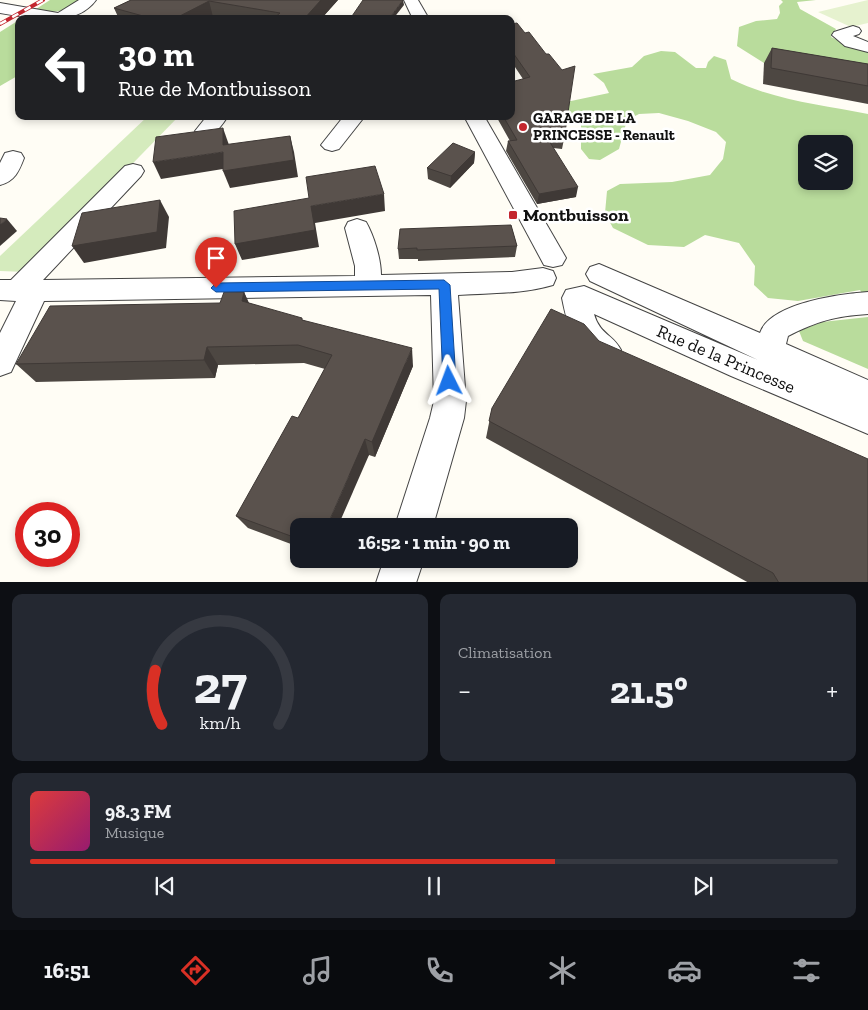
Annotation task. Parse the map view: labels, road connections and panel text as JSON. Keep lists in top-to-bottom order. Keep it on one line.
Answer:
{"streets":{"street":["Rue de la Princesse"]},"places":{"other":["GARAGE DE LA PRINCESSE - Renault"],"transit":["Montbuisson"]},"page":{"turn":["30 m","Rue de Montbuisson"],"limit":"30","trip":"16:52 · 1 min · 90 m","tile":"Climatisation","heat":["−","21.5°","+"],"song":["98.3 FM","Musique"],"tabs":"16:51","gauge":["27","km/h"]}}
